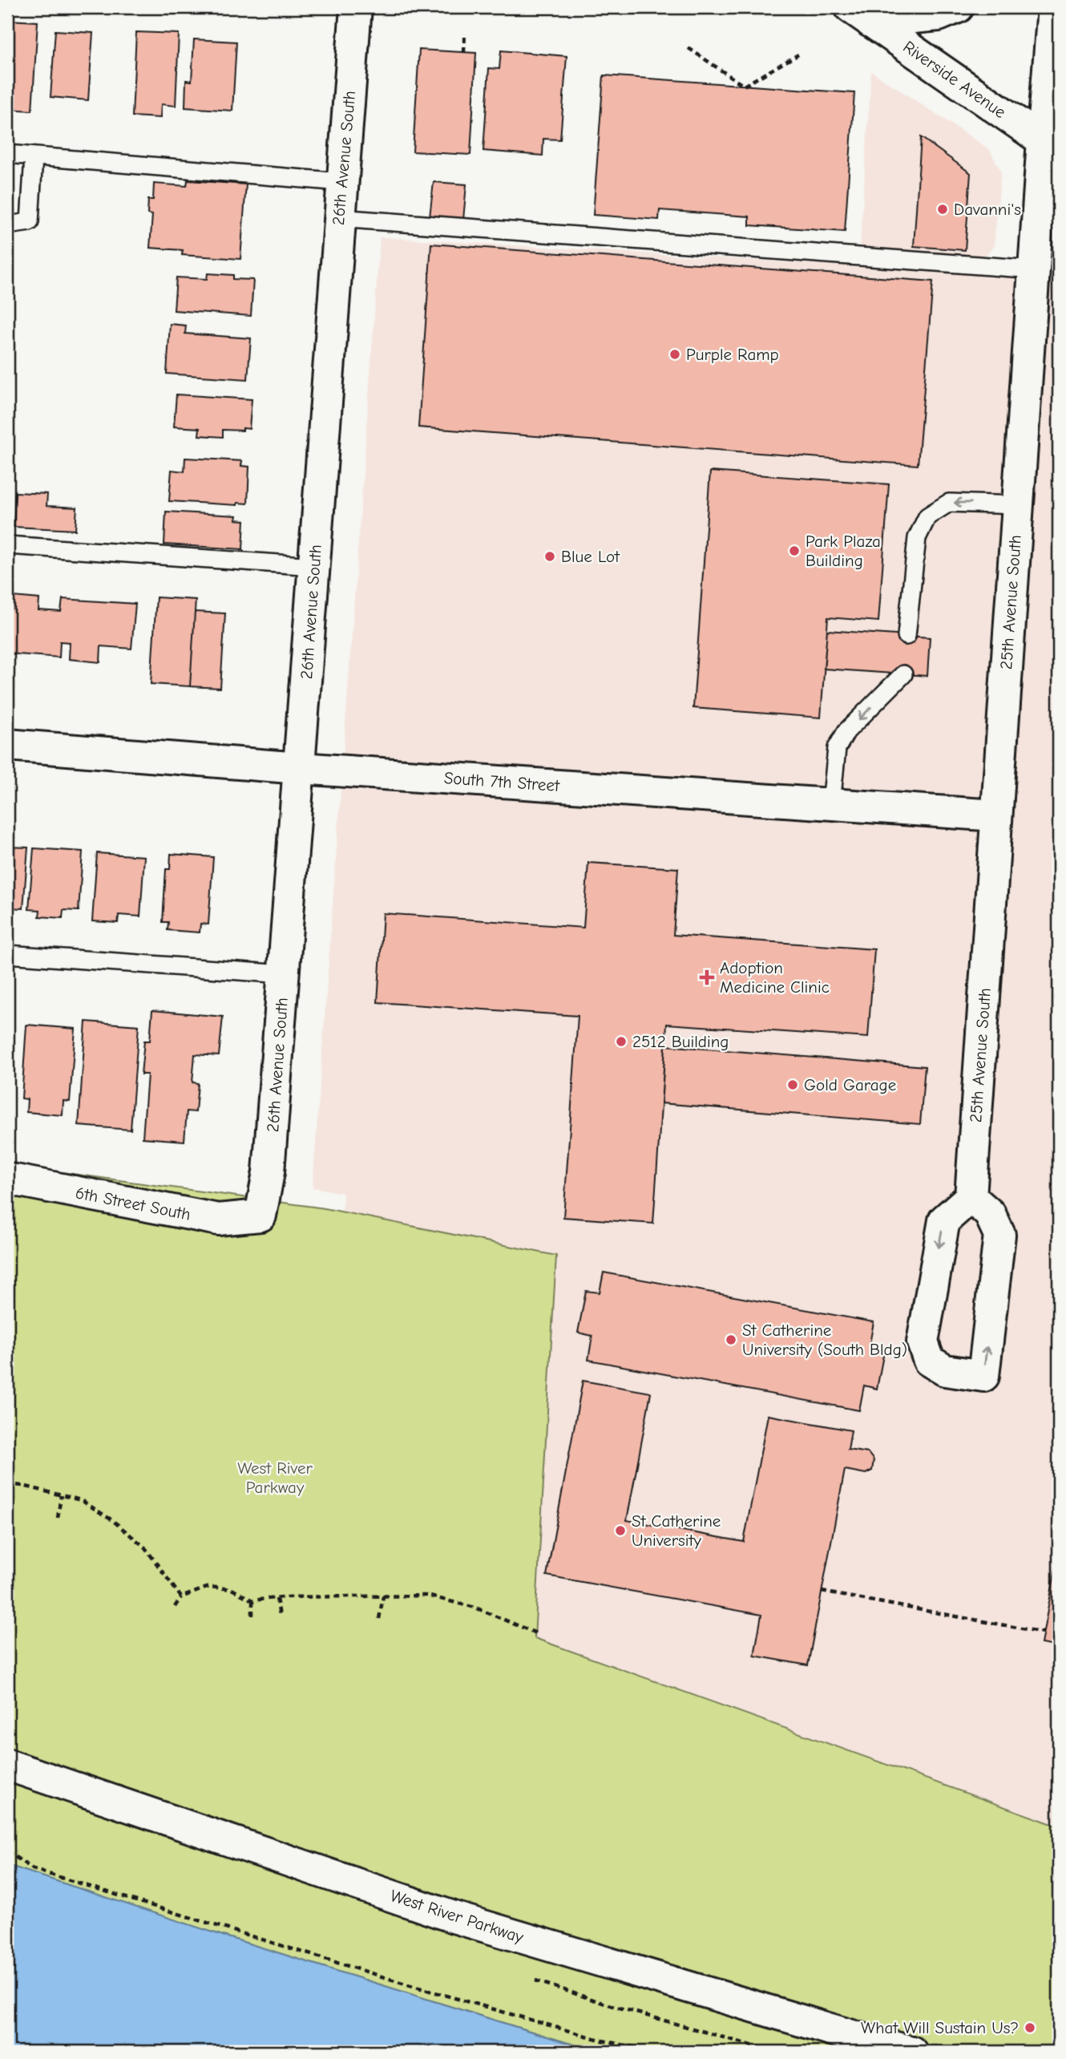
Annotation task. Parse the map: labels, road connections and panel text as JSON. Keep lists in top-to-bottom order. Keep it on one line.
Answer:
{"streets":{"street":["Riverside Avenue","26th Avenue South","25th Avenue South","South 7th Street","6th Street South","West River Parkway"]},"crossings":[["Riverside Avenue","25th Avenue South"],["26th Avenue South","South 7th Street"],["26th Avenue South","6th Street South"],["25th Avenue South","South 7th Street"]],"parks":["West River Parkway"],"places":{"other":["Davanni's","Purple Ramp","Park Plaza Building","Blue Lot","2512 Building","Gold Garage","St Catherine University (South Bldg)","St Catherine University","What Will Sustain Us?"],"health":["Adoption Medicine Clinic"]}}
